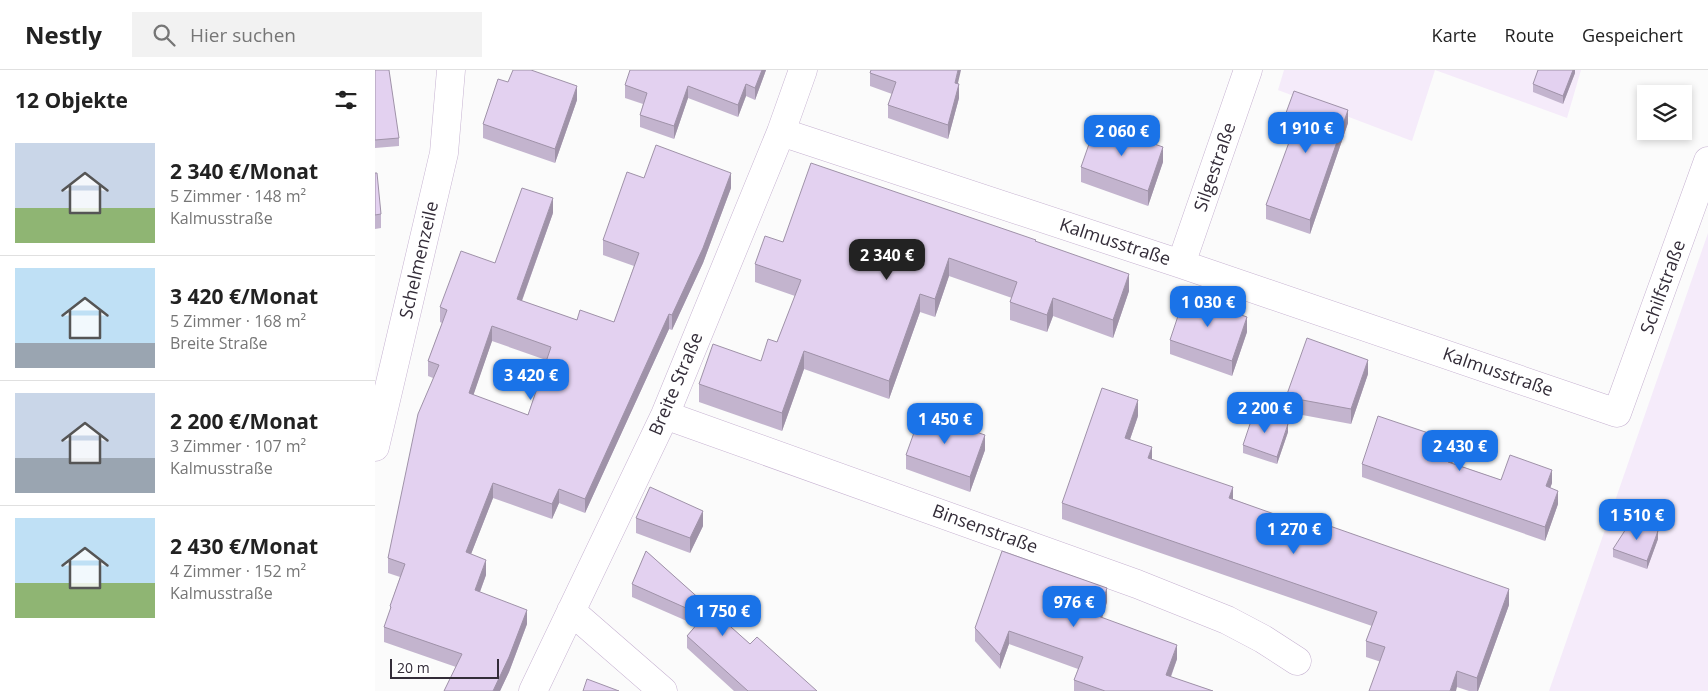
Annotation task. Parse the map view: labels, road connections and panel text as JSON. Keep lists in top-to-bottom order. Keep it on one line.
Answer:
{"streets":{"street":["Silgestraße","Kalmusstraße","Schelmenzeile","Schilfstraße","Breite Straße","Binsenstraße"]},"crossings":[["Silgestraße","Kalmusstraße"],["Kalmusstraße","Schilfstraße"],["Kalmusstraße","Breite Straße"],["Breite Straße","Binsenstraße"]],"scale_bar":"20 m","page":{"header":"Nestly","search":"Hier suchen","nav":["Karte","Route","Gespeichert"],"heading":"12 Objekte","price":["1 910 €","2 060 €","2 340 €","1 030 €","3 420 €","2 200 €","1 450 €","2 430 €","1 510 €","1 270 €","976 €","1 750 €"],"list":[{"name":"2 340 €/Monat","note":"5 Zimmer · 148 m² · Kalmusstraße"},{"name":"3 420 €/Monat","note":"5 Zimmer · 168 m² · Breite Straße"},{"name":"2 200 €/Monat","note":"3 Zimmer · 107 m² · Kalmusstraße"},{"name":"2 430 €/Monat","note":"4 Zimmer · 152 m² · Kalmusstraße"}],"scale":"20 m"}}
